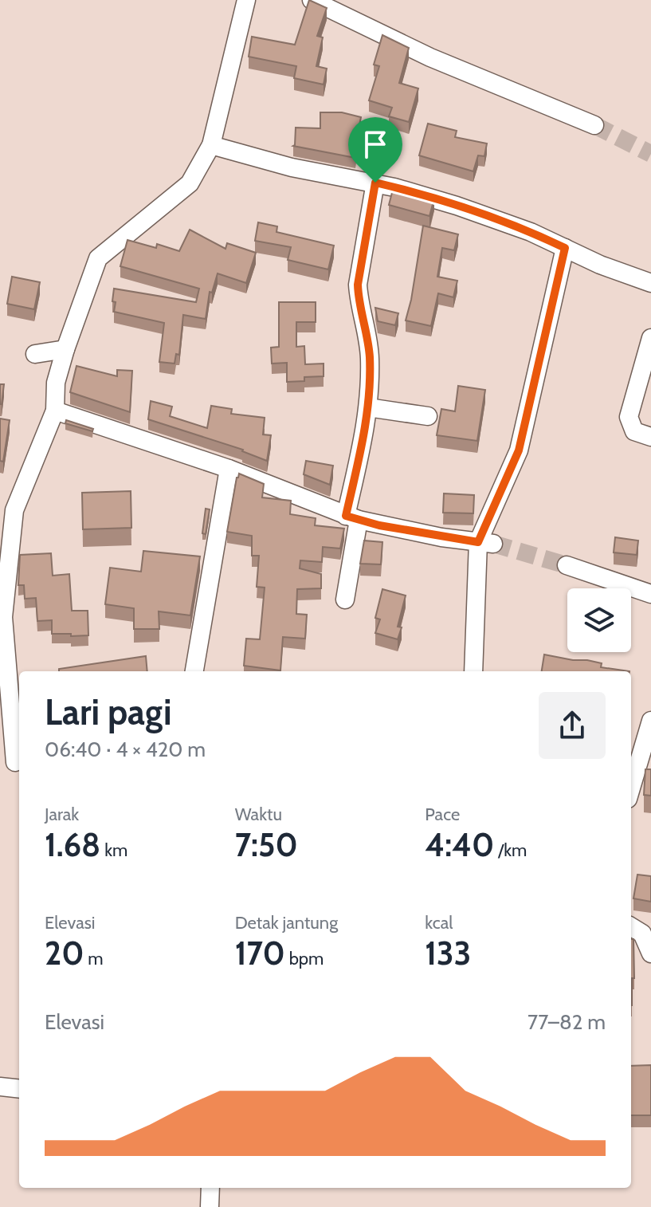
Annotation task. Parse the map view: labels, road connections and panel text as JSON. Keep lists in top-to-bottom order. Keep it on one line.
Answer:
{"page":{"heading":["Lari pagi","06:40 · 4 × 420 m"],"stats":[["Jarak","1.68 km"],["Waktu","7:50"],["Pace","4:40 /km"],["Elevasi","20 m"],["Detak jantung","170 bpm"],["kcal","133"]],"chart":["Elevasi","77–82 m"]}}
